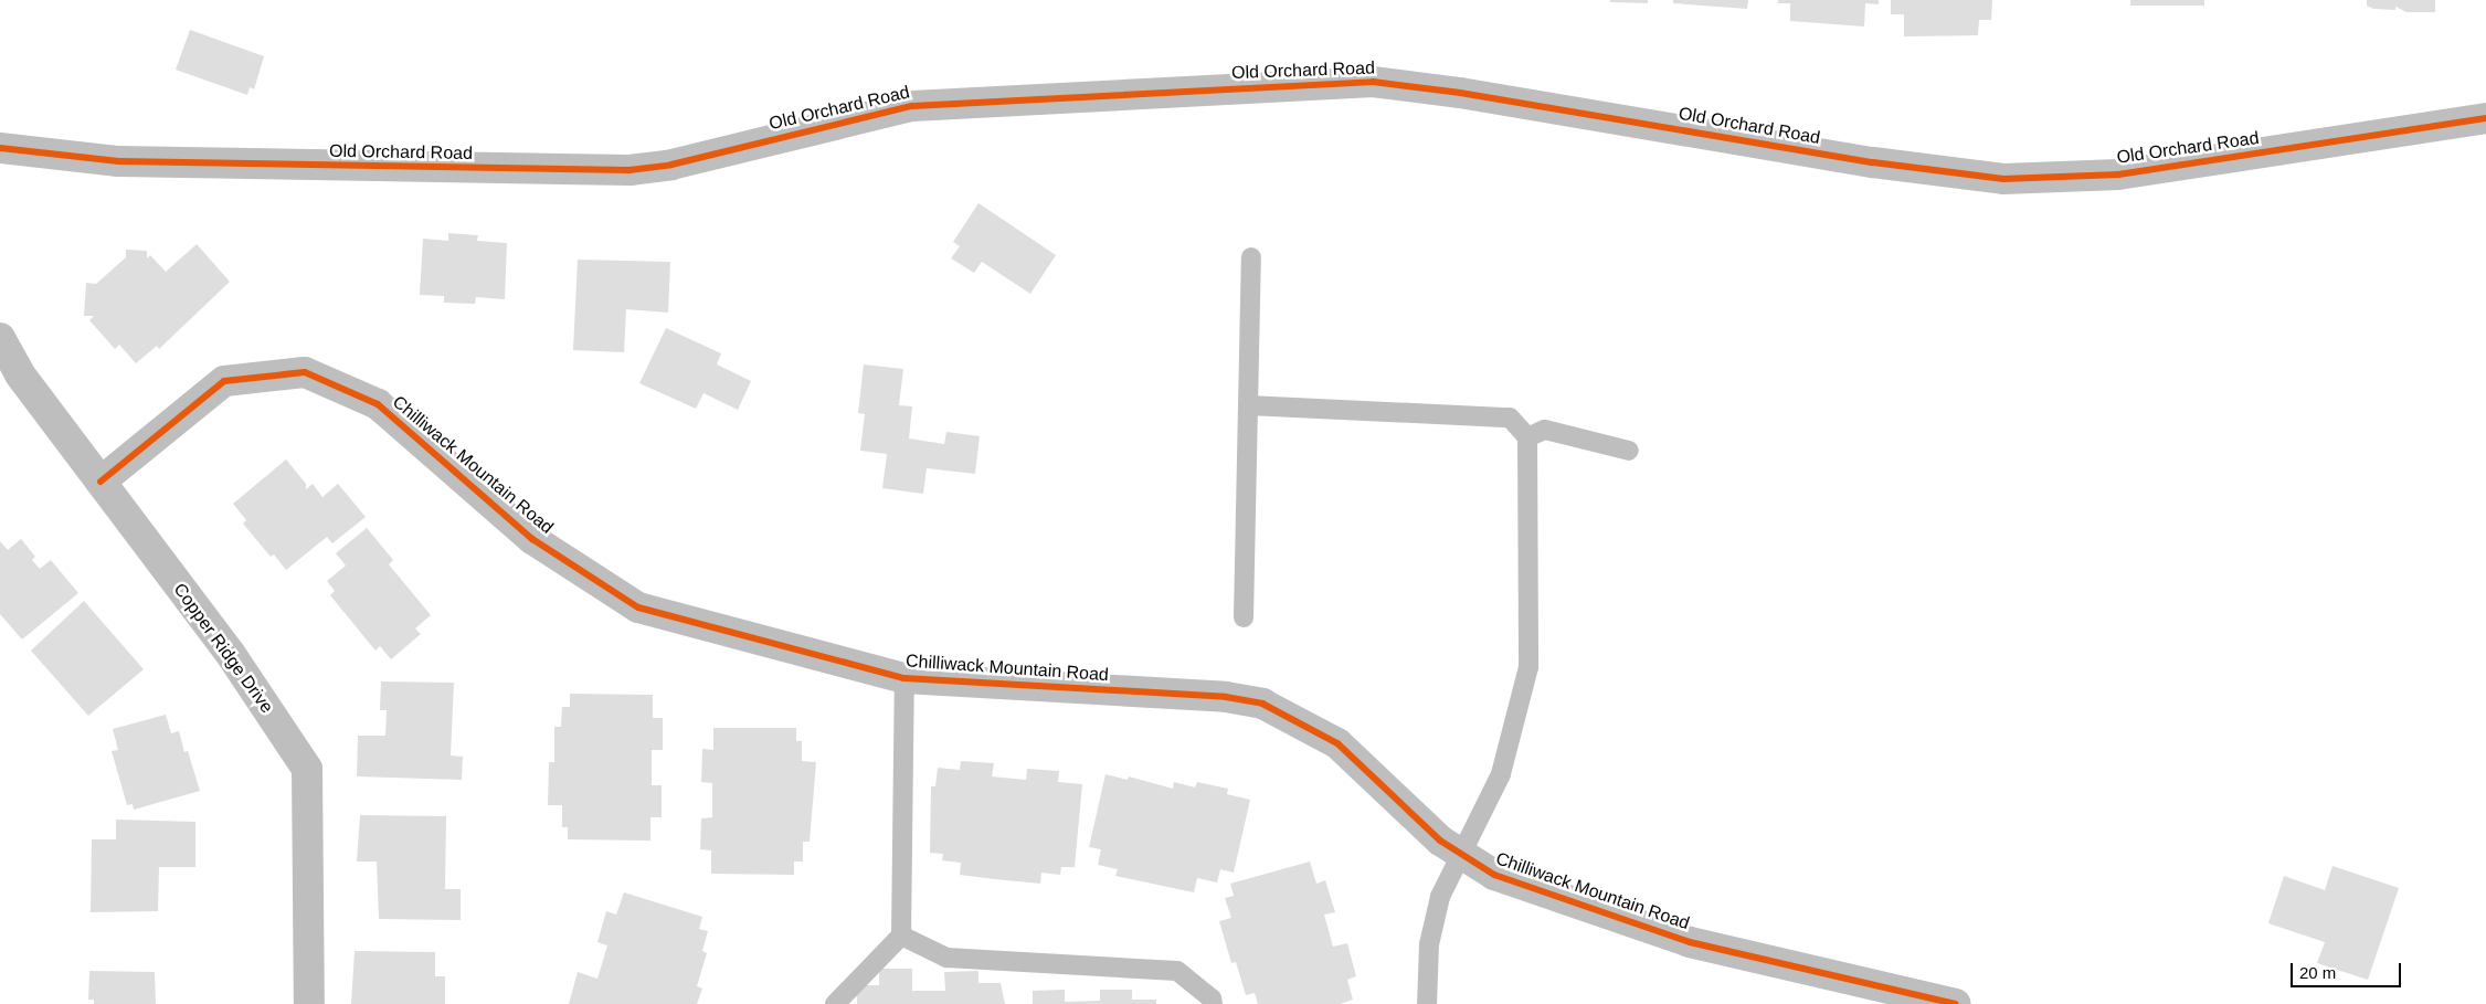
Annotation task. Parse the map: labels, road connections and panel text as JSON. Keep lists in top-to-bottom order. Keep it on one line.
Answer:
{"streets":{"street":["Old Orchard Road","Chilliwack Mountain Road","Copper Ridge Drive"]},"crossings":[["Chilliwack Mountain Road","Copper Ridge Drive"]],"scale_bar":"20 m"}
